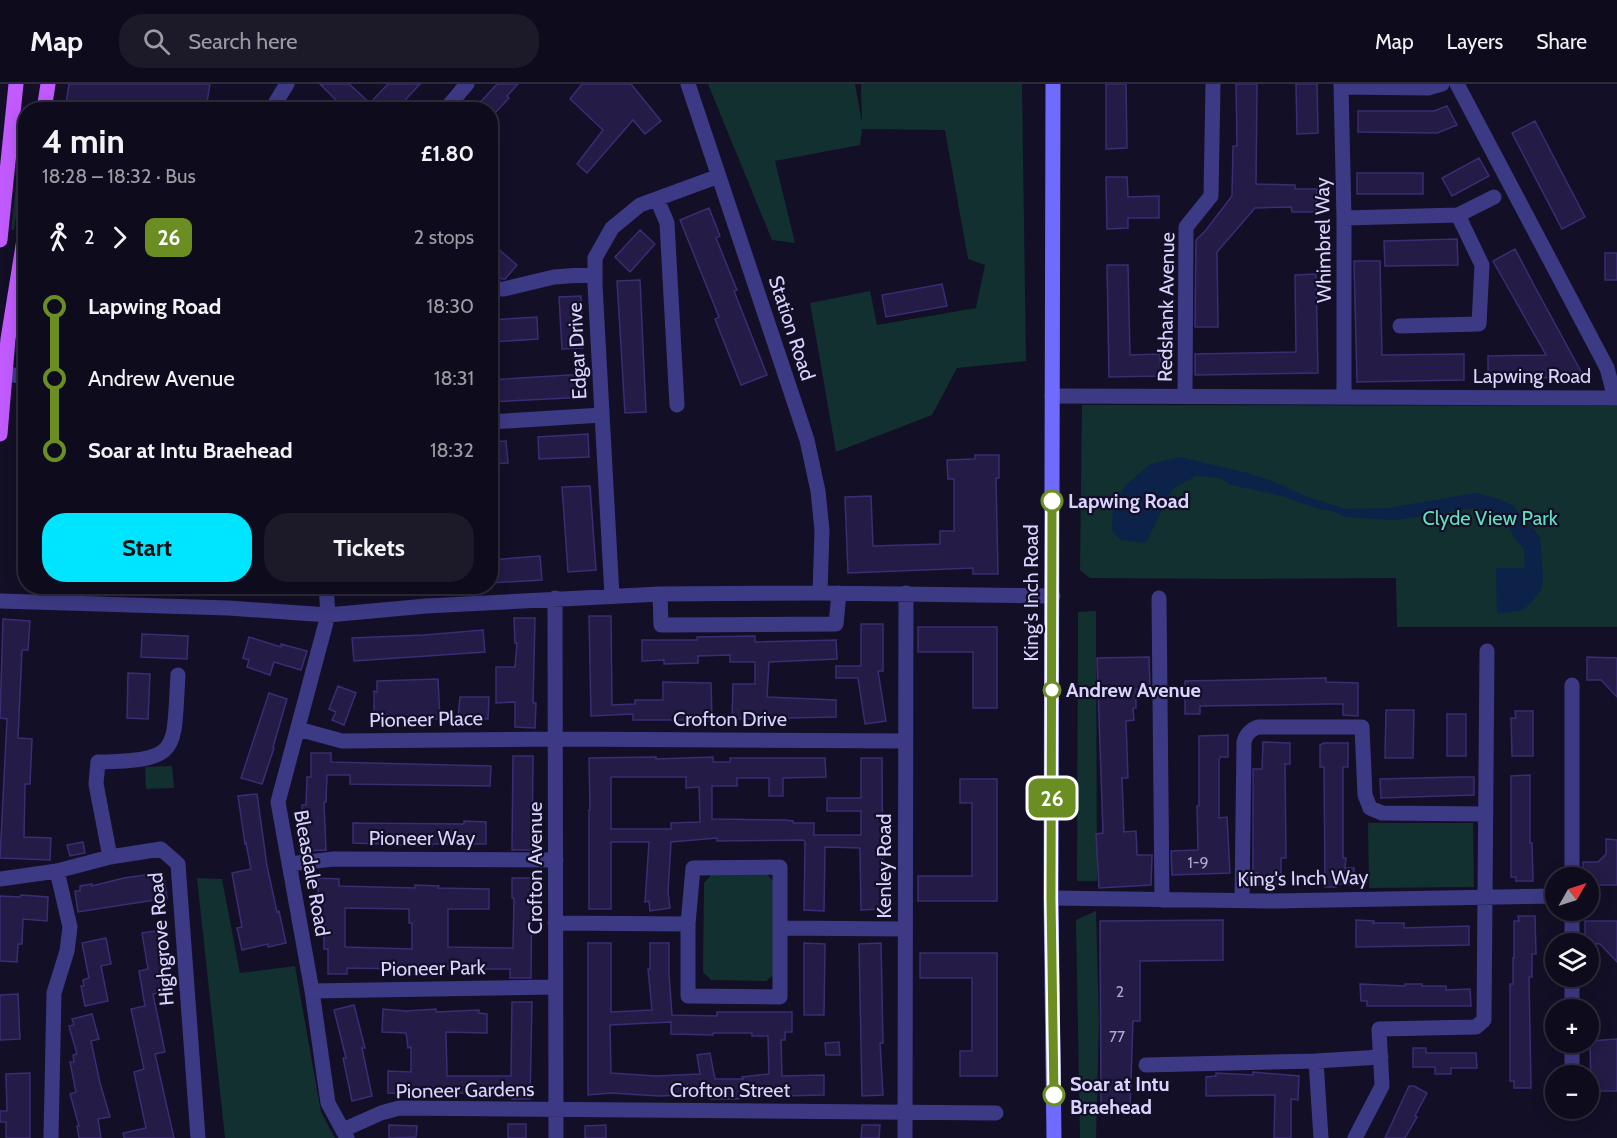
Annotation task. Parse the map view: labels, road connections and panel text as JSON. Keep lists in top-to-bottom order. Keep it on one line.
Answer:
{"streets":{"street":["Whimbrel Way","Redshank Avenue","Station Road","Edgar Drive","Lapwing Road","King's Inch Road","Pioneer Place","Crofton Drive","Pioneer Way","Kenley Road","Crofton Avenue","Bleasdale Road","King's Inch Way","Highgrove Road","Pioneer Park","Pioneer Gardens","Crofton Street"]},"crossings":[["Whimbrel Way","Lapwing Road"],["Redshank Avenue","Lapwing Road"],["Station Road","Edgar Drive"],["Lapwing Road","King's Inch Road"],["King's Inch Road","King's Inch Way"],["Pioneer Place","Crofton Drive"],["Pioneer Place","Crofton Avenue"],["Pioneer Place","Bleasdale Road"],["Crofton Drive","Kenley Road"],["Crofton Drive","Crofton Avenue"],["Pioneer Way","Crofton Avenue"],["Pioneer Way","Bleasdale Road"],["Kenley Road","Crofton Street"],["Crofton Avenue","Pioneer Park"],["Crofton Avenue","Pioneer Gardens"],["Crofton Avenue","Crofton Street"],["Bleasdale Road","Pioneer Park"],["Bleasdale Road","Pioneer Gardens"],["Pioneer Gardens","Crofton Street"]],"parks":["Clyde View Park"],"places":["Lapwing Road","Andrew Avenue","Soar at Intu Braehead"],"lines":["bus line 26"],"house_numbers":["1-9","2","77"],"north":"top right","page":{"header":"Map","search":"Search here","nav":["Map","Layers","Share"],"on_map":"26","heading":["4 min","18:28 – 18:32 · Bus","£1.80"],"legs":["2","26","2 stops"],"list":[{"name":"Lapwing Road","value":"18:30"},{"name":"Andrew Avenue","value":"18:31"},{"name":"Soar at Intu Braehead","value":"18:32"}],"buttons":["Start","Tickets"],"map_buttons":["+","−"]}}
